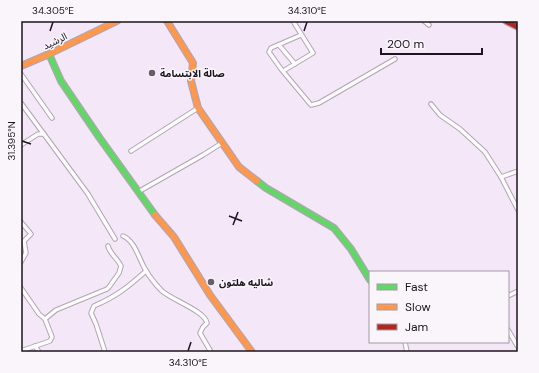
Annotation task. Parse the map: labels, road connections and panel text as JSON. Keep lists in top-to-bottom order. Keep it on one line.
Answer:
{"streets":{"street":["الرشيد"]},"places":["صالة الابتسامة","شاليه هلتون"],"legend":["Fast","Slow","Jam"],"scale_bar":"200 m","coordinates":["34.305°E","34.310°E","31.395°N"]}
